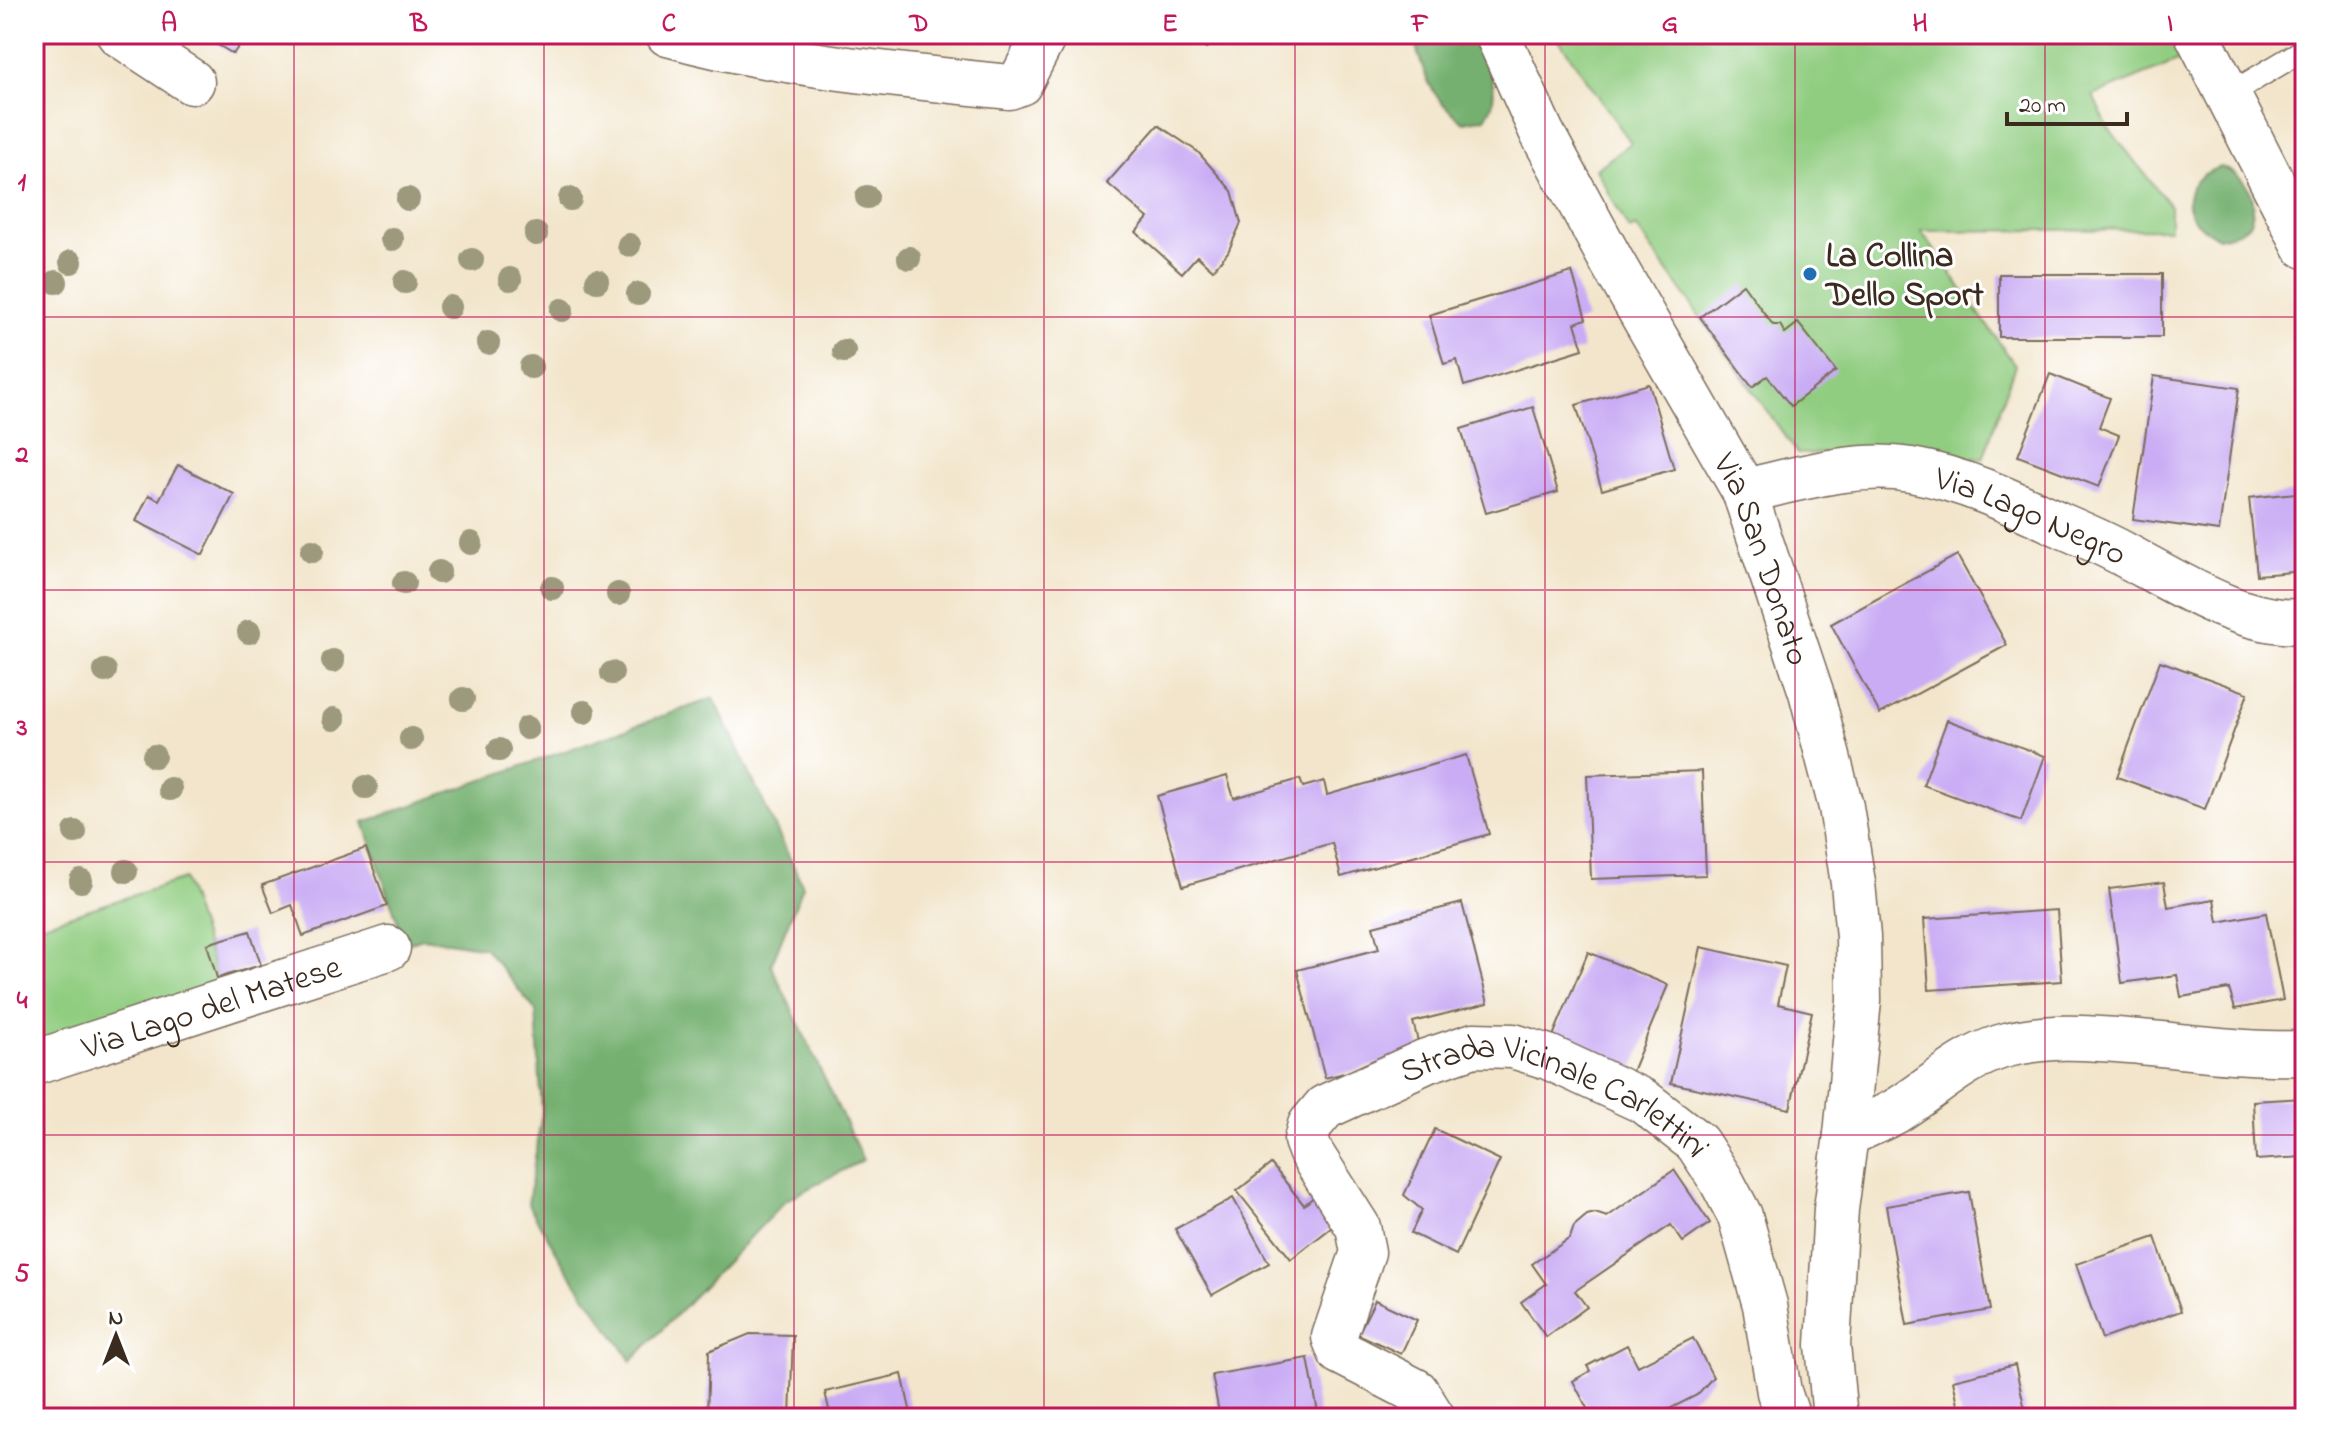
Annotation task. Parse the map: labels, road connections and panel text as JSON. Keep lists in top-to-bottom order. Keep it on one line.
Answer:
{"streets":{"street":["Via Lago Negro","Via San Donato","Via Lago del Matese","Strada Vicinale Carlettini"]},"crossings":[["Via Lago Negro","Via San Donato"]],"places":["La Collina Dello Sport"],"scale_bar":"20 m","north":"top","grid":{"columns":["A","B","C","D","E","F","G","H","I"],"rows":["1","2","3","4","5"]}}
